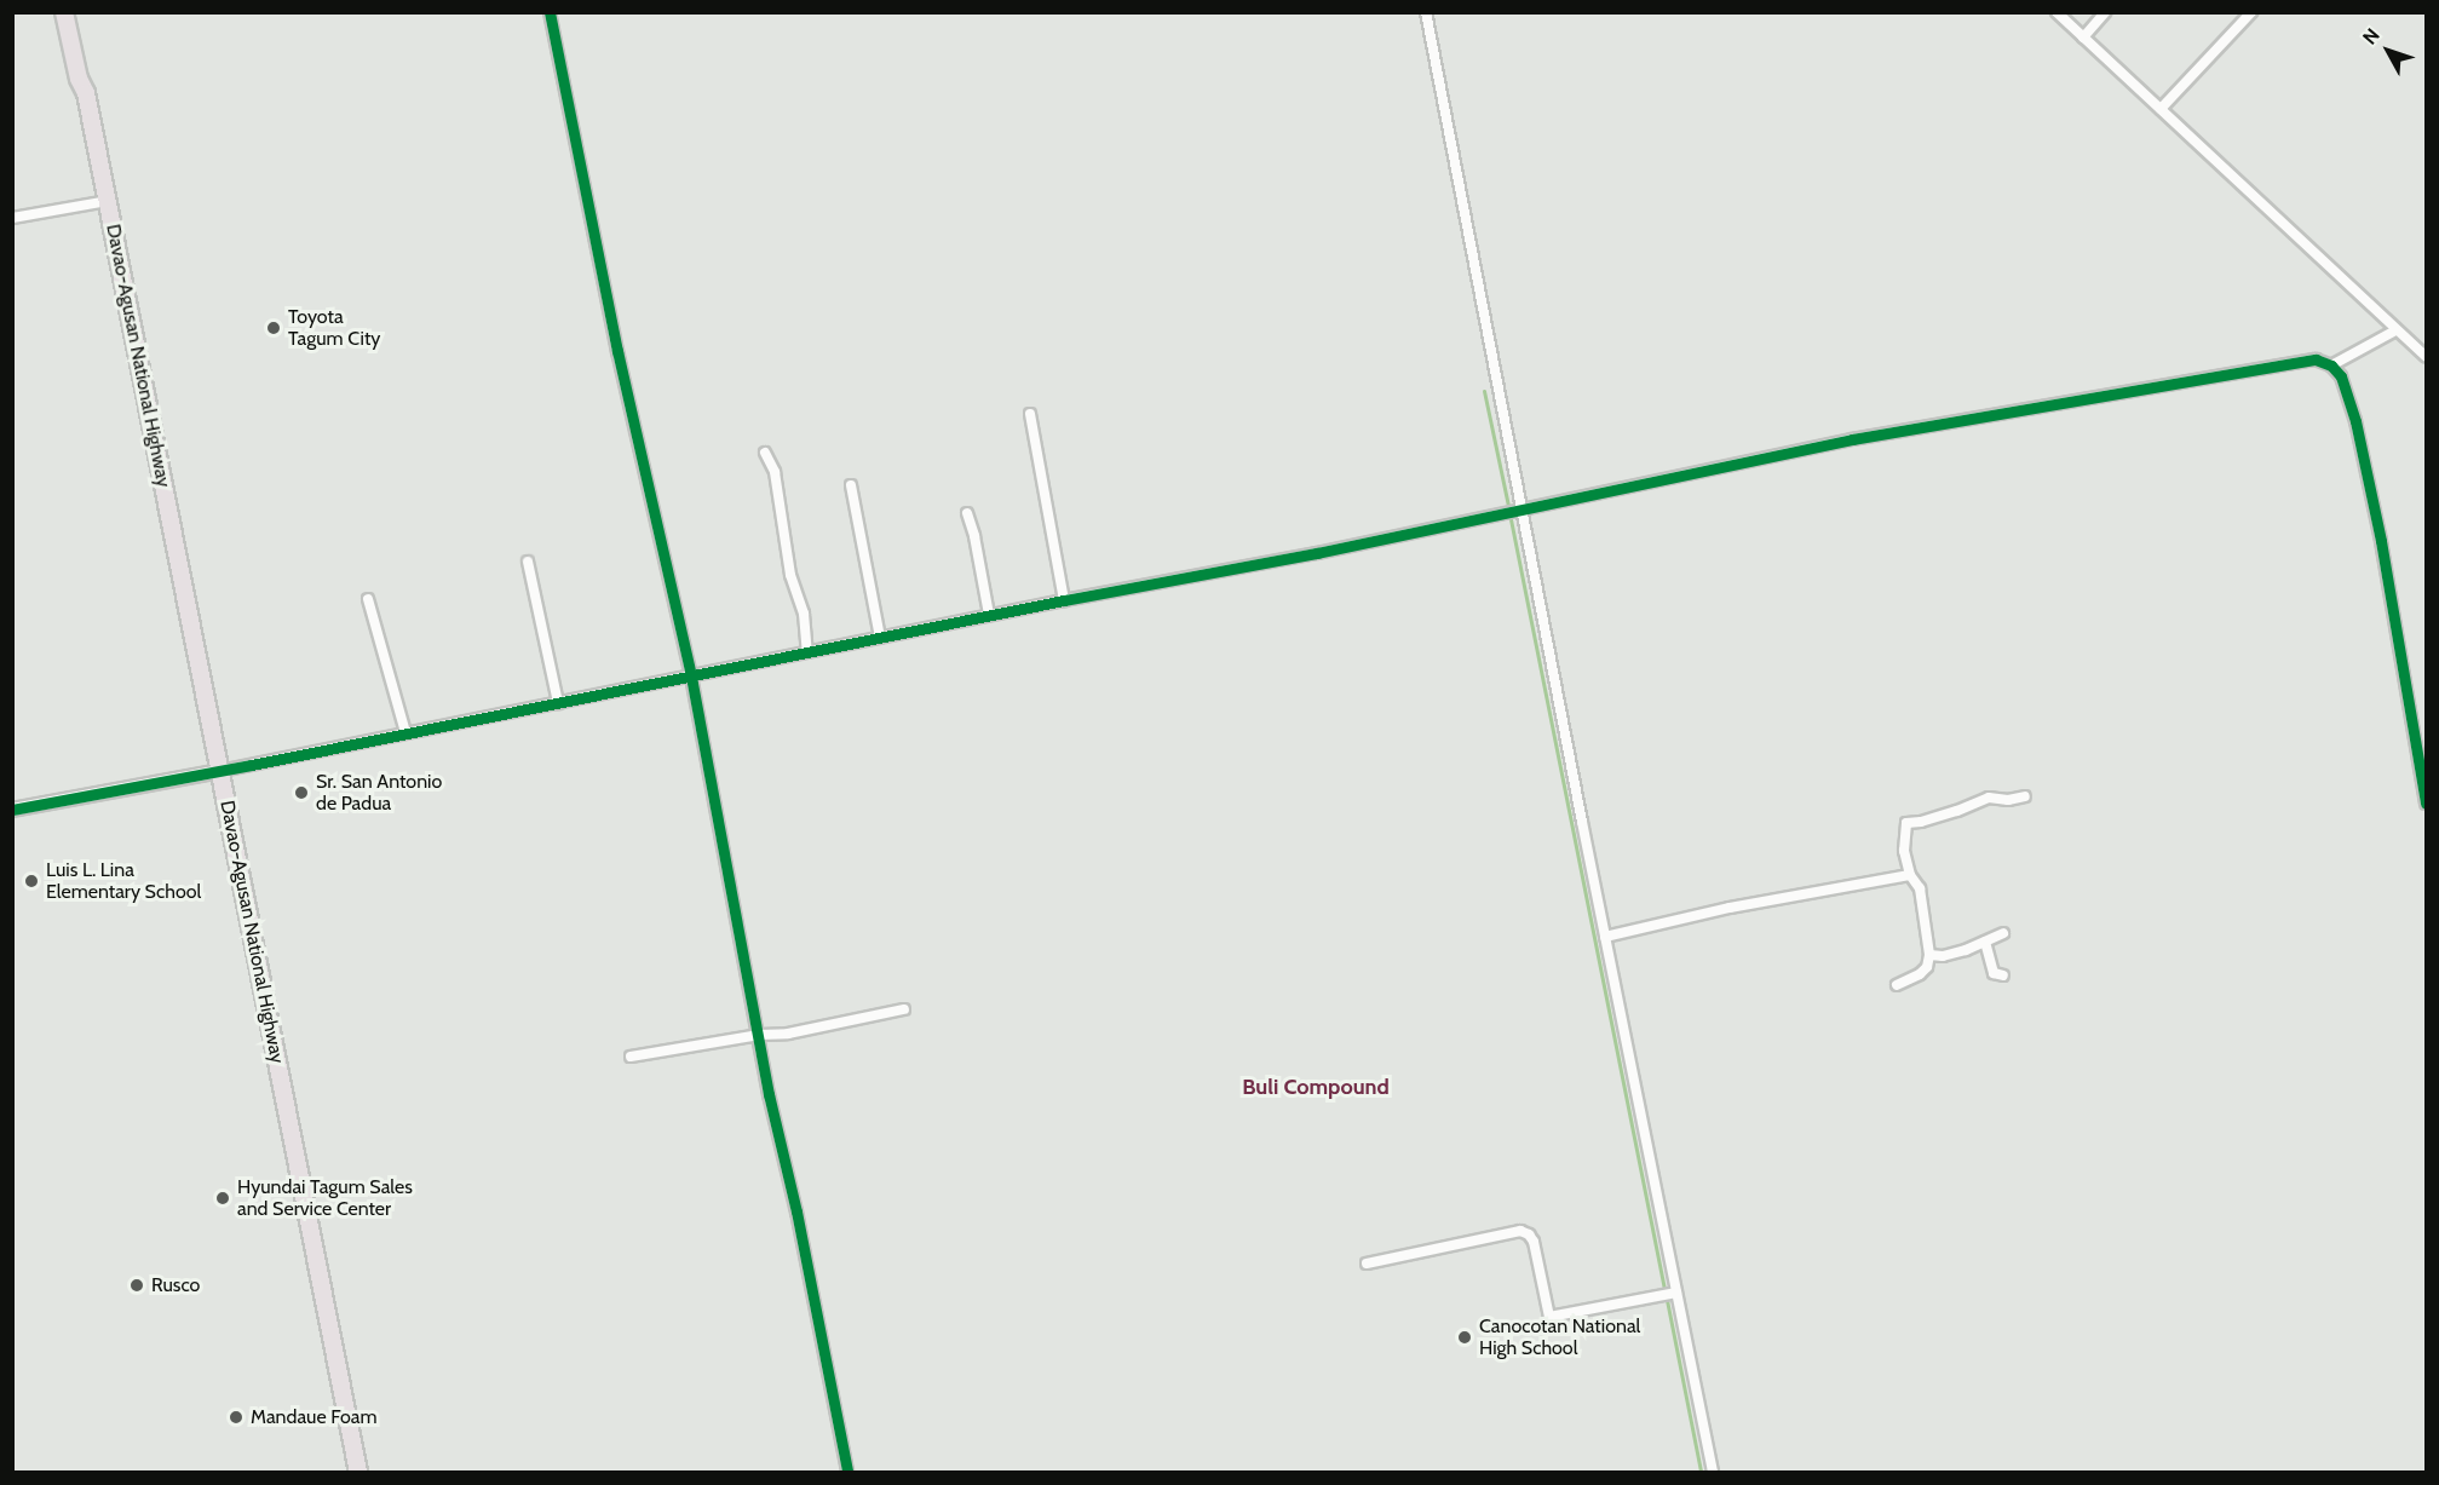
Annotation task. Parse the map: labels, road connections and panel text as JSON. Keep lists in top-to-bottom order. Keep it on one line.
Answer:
{"streets":{"highway":["Davao-Agusan National Highway"]},"districts":["Buli Compound"],"places":["Toyota Tagum City","Sr. San Antonio de Padua","Luis L. Lina Elementary School","Hyundai Tagum Sales and Service Center","Rusco","Canocotan National High School","Mandaue Foam"],"north":"top left"}
